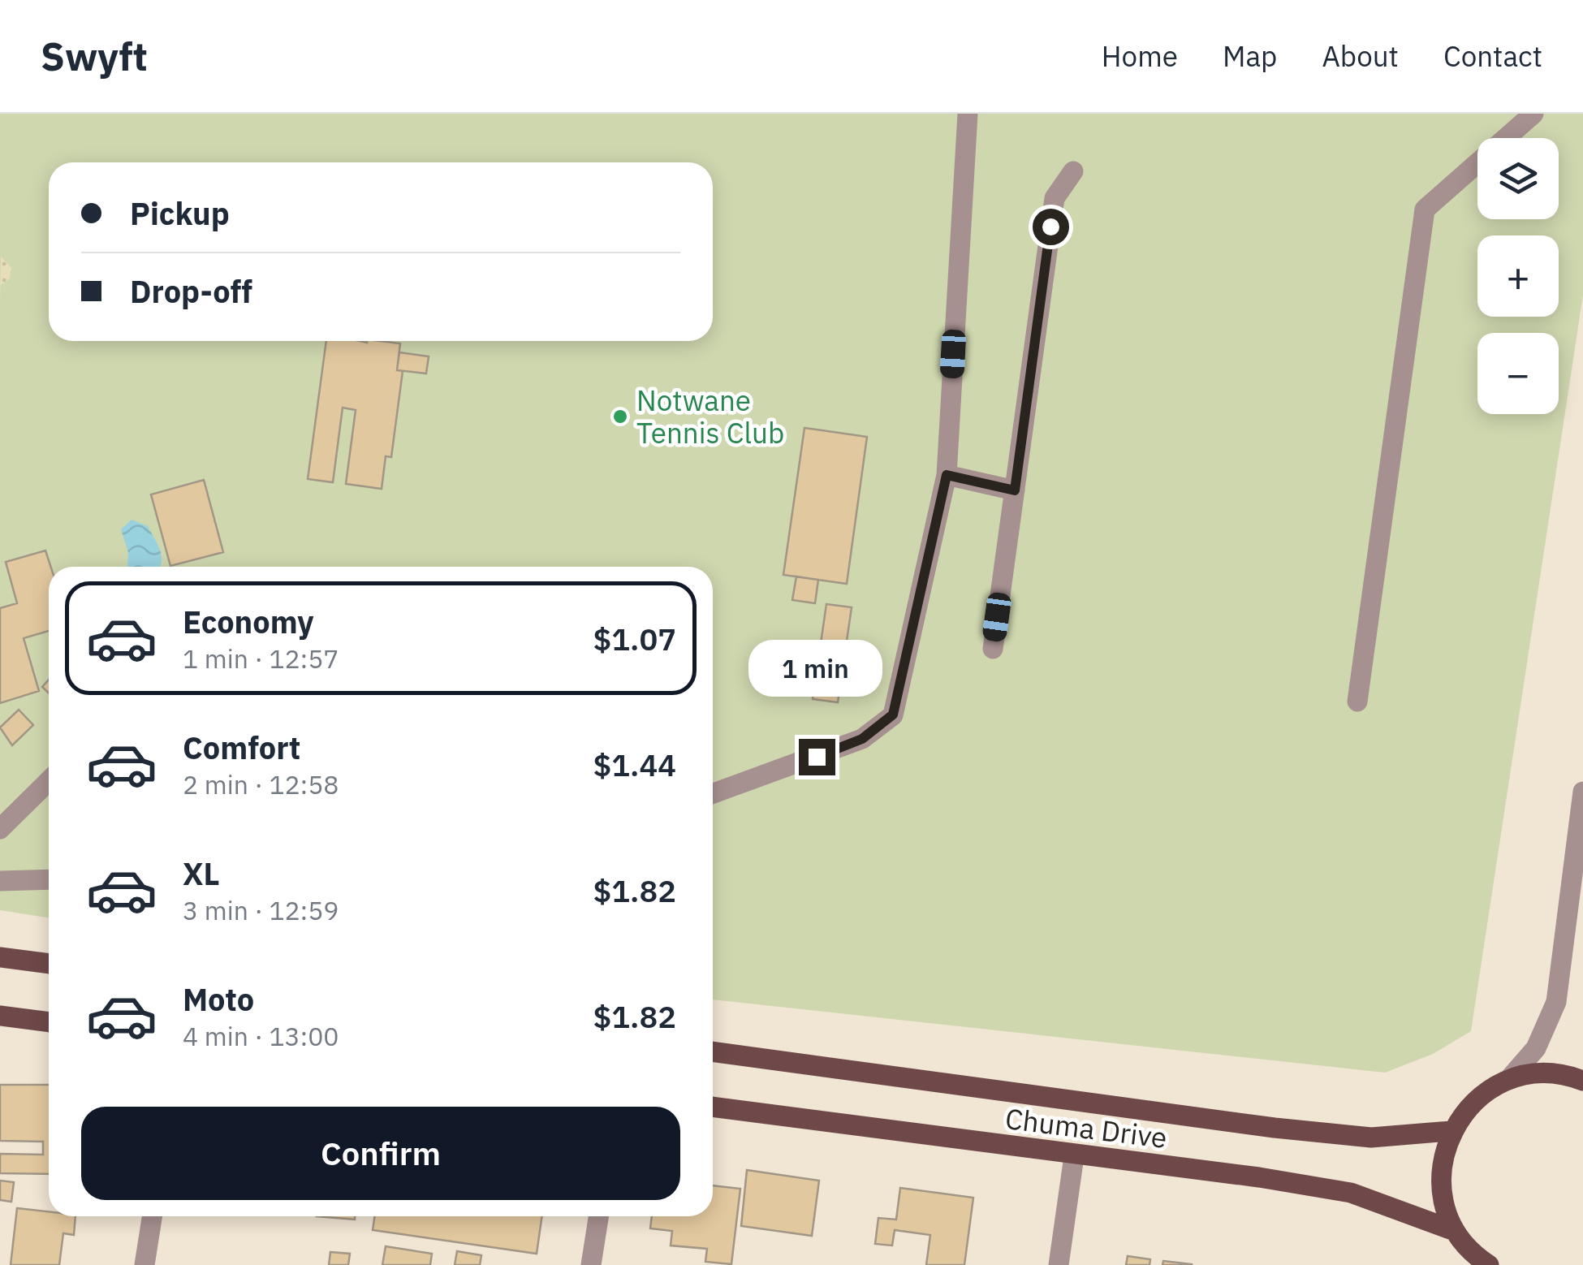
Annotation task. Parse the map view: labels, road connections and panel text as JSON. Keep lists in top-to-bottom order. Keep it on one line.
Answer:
{"streets":{"main road":["Chuma Drive"]},"places":["Notwane Tennis Club"],"page":{"header":"Swyft","nav":["Home","Map","About","Contact"],"map_buttons":["+","−"],"banner":["Pickup","Drop-off"],"list":[{"name":"Economy","note":"1 min · 12:57","value":"$1.07"},{"name":"Comfort","note":"2 min · 12:58","value":"$1.44"},{"name":"XL","note":"3 min · 12:59","value":"$1.82"},{"name":"Moto","note":"4 min · 13:00","value":"$1.82"}],"bubble":"1 min","buttons":"Confirm"}}
